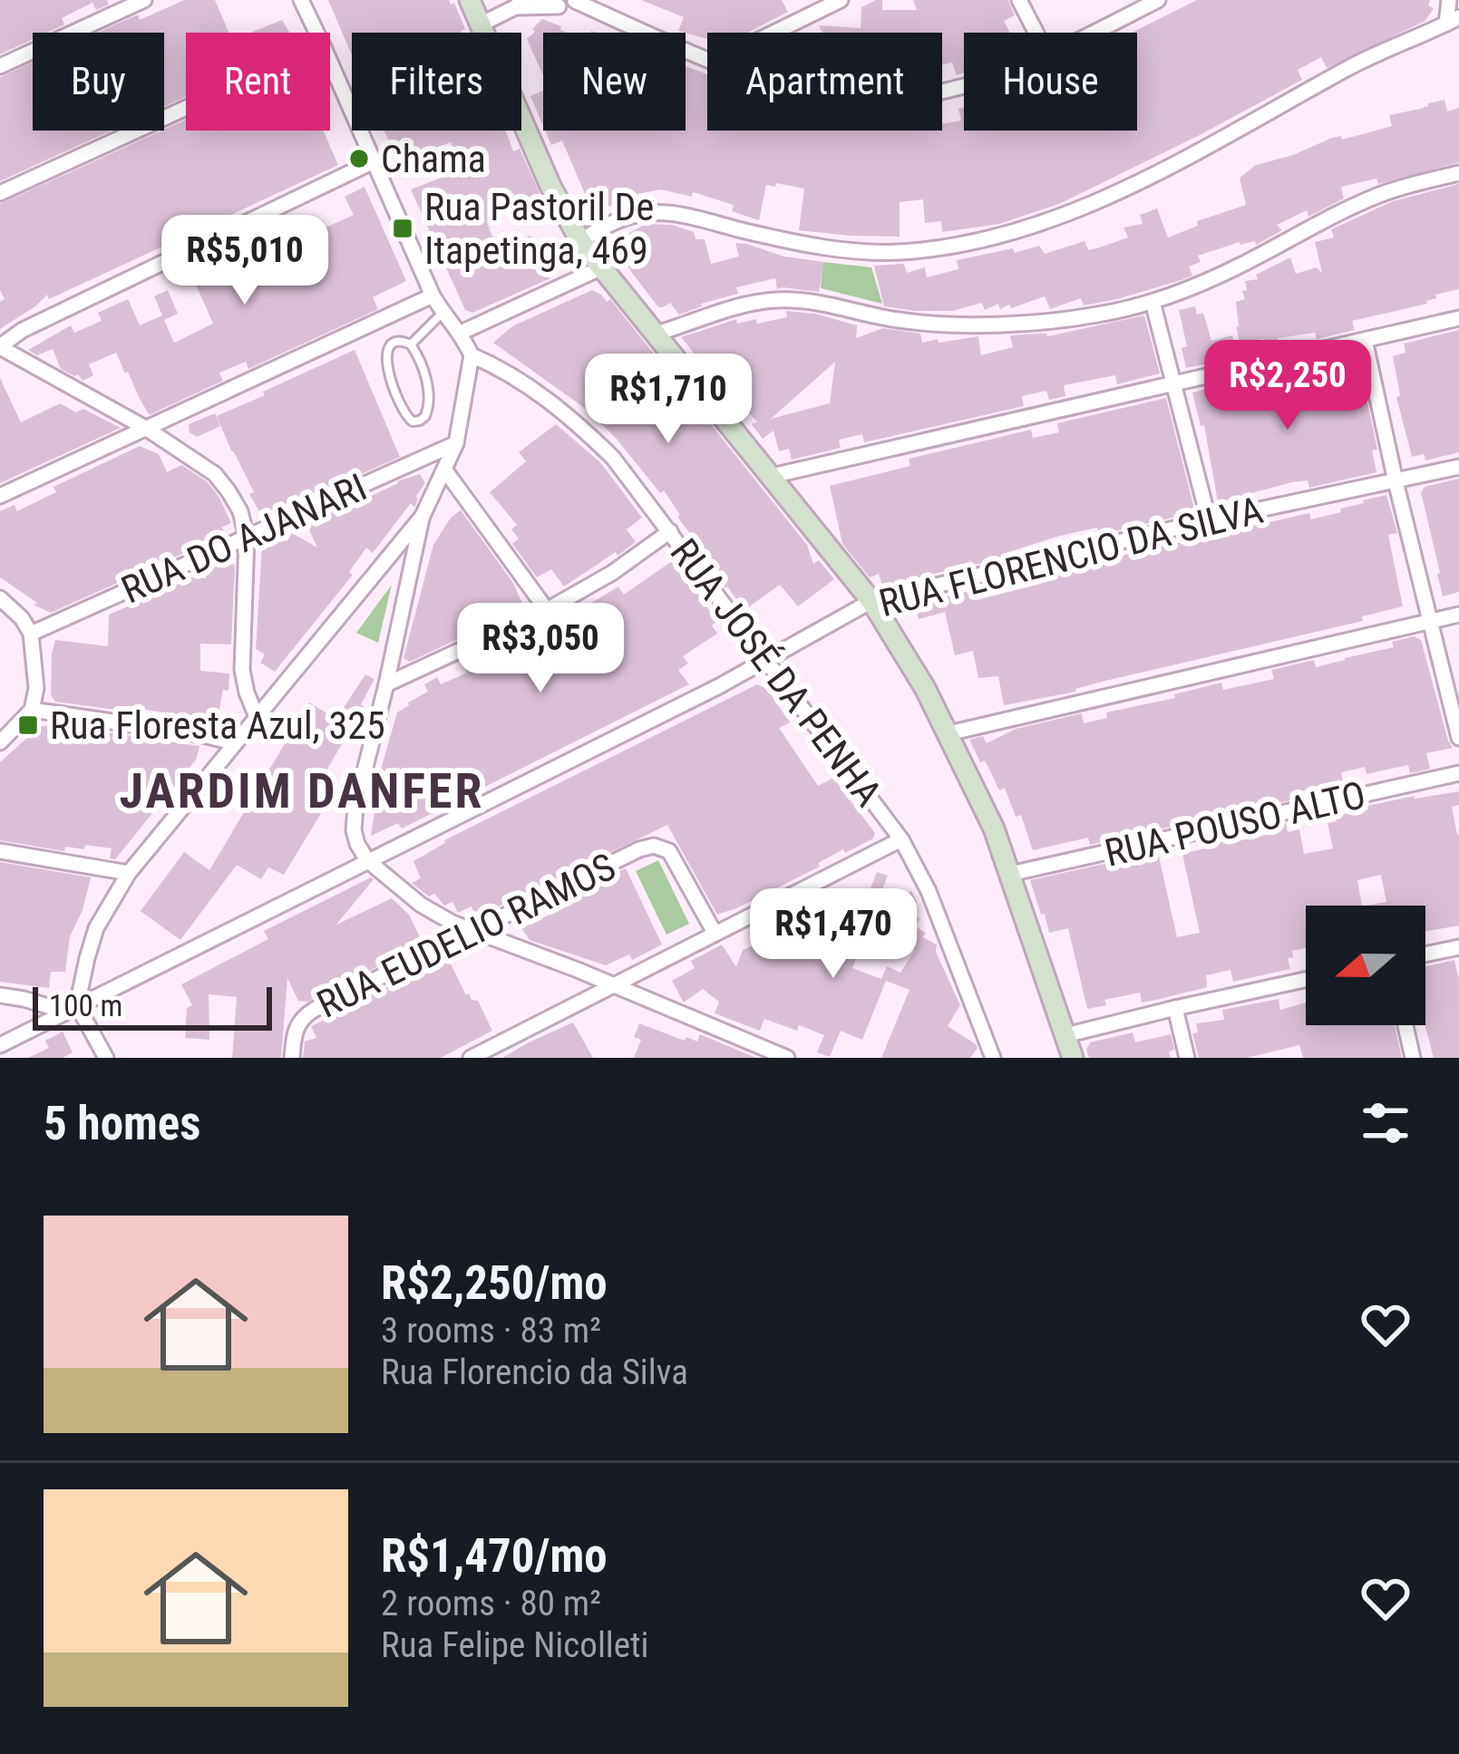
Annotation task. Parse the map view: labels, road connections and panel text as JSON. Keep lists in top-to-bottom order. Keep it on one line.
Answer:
{"streets":{"street":["RUA DO AJANARI","RUA FLORENCIO DA SILVA","RUA JOSÉ DA PENHA","RUA POUSO ALTO","RUA EUDELIO RAMOS"]},"crossings":[["RUA FLORENCIO DA SILVA","RUA JOSÉ DA PENHA"]],"districts":["JARDIM DANFER"],"places":{"other":["Chama"],"transit":["Rua Pastoril De Itapetinga, 469","Rua Floresta Azul, 325"]},"scale_bar":"100 m","north":"left","page":{"chip":["Buy","Rent","Filters","New","Apartment","House"],"price":["R$5,010","R$2,250","R$1,710","R$3,050","R$1,470"],"scale":"100 m","heading":"5 homes","list":[{"name":"R$2,250/mo","note":"3 rooms · 83 m² · Rua Florencio da Silva"},{"name":"R$1,470/mo","note":"2 rooms · 80 m² · Rua Felipe Nicolleti"}]}}
